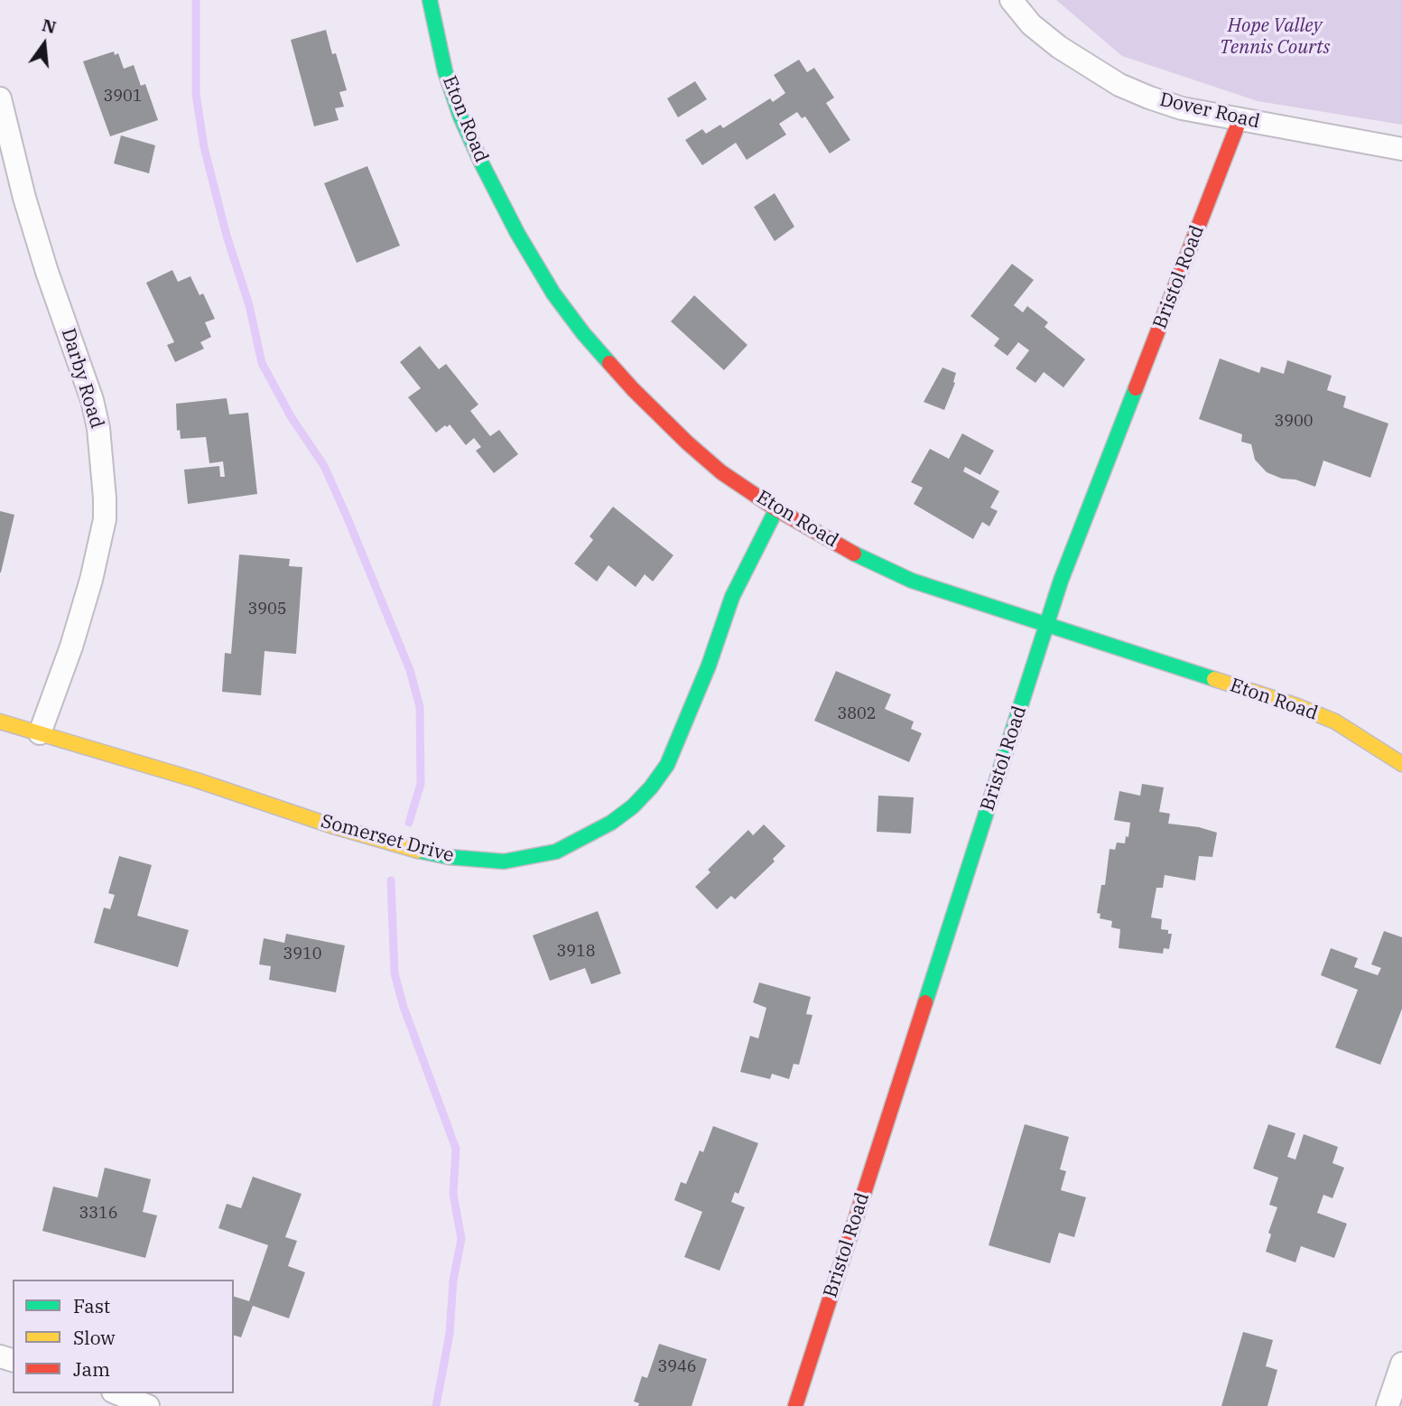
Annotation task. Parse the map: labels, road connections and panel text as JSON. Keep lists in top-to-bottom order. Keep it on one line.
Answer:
{"streets":{"street":["Dover Road","Eton Road","Bristol Road","Darby Road","Somerset Drive"]},"crossings":[["Dover Road","Bristol Road"],["Eton Road","Bristol Road"],["Eton Road","Somerset Drive"],["Darby Road","Somerset Drive"]],"parks":["Hope Valley Tennis Courts"],"house_numbers":["3901","3900","3905","3802","3918","3910","3316","3946"],"legend":["Fast","Slow","Jam"],"north":"top"}
